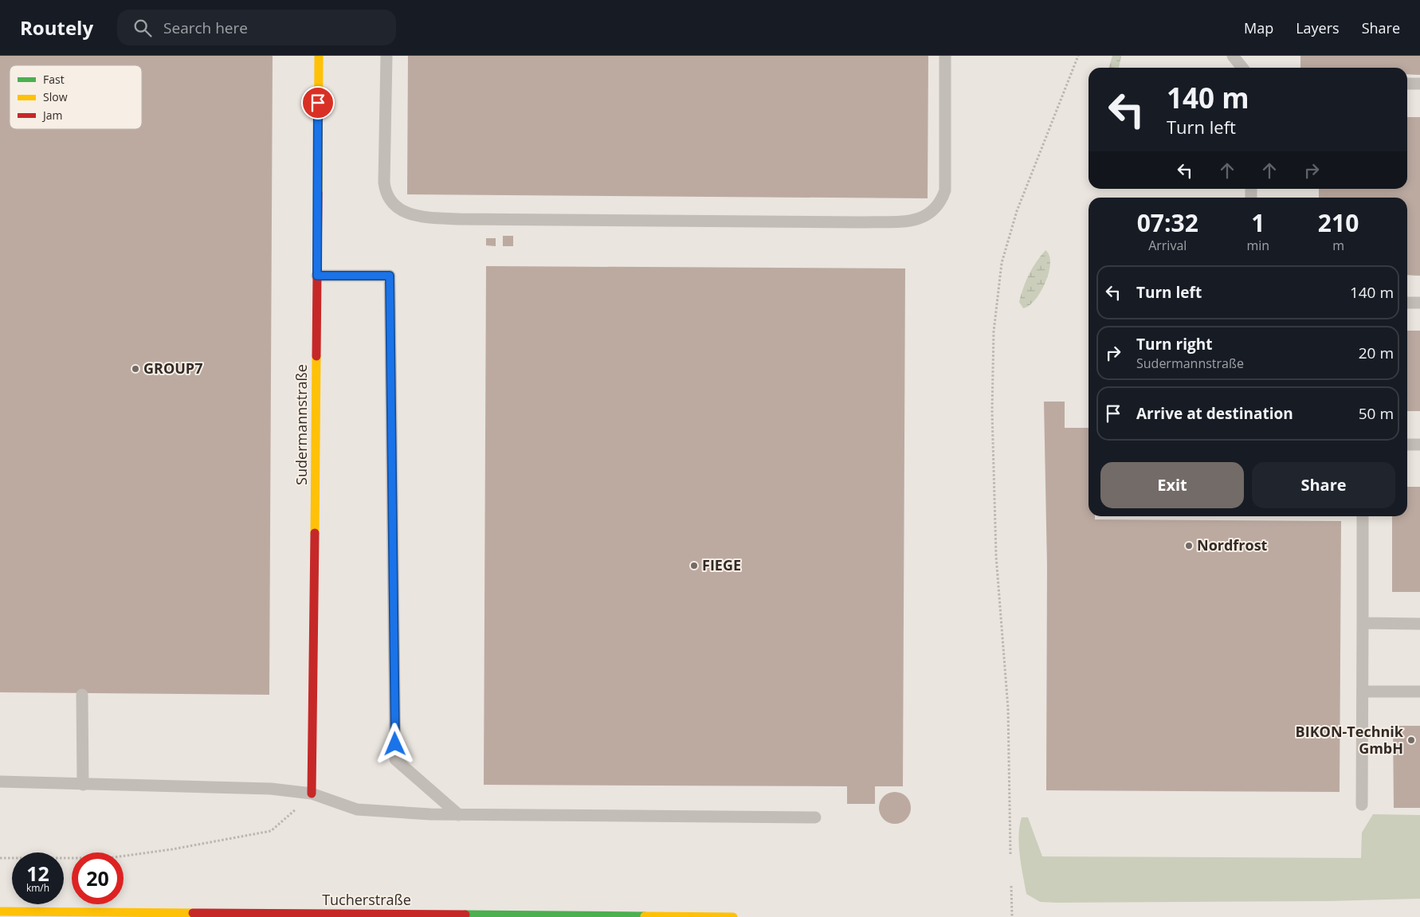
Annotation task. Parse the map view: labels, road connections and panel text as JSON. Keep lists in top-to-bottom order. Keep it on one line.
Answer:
{"streets":{"street":["Sudermannstraße","Tucherstraße"]},"places":["GROUP7","Nordfrost","FIEGE","BIKON-Technik GmbH"],"legend":["Fast","Slow","Jam"],"page":{"header":"Routely","search":"Search here","nav":["Map","Layers","Share"],"turn":["140 m","Turn left"],"eta":["07:32","Arrival","1","min","210","m"],"list":[{"name":"Turn left","value":"140 m"},{"name":"Turn right","note":"Sudermannstraße","value":"20 m"},{"name":"Arrive at destination","value":"50 m"}],"buttons":["Exit","Share"],"speed":"12 km/h","limit":"20"}}
